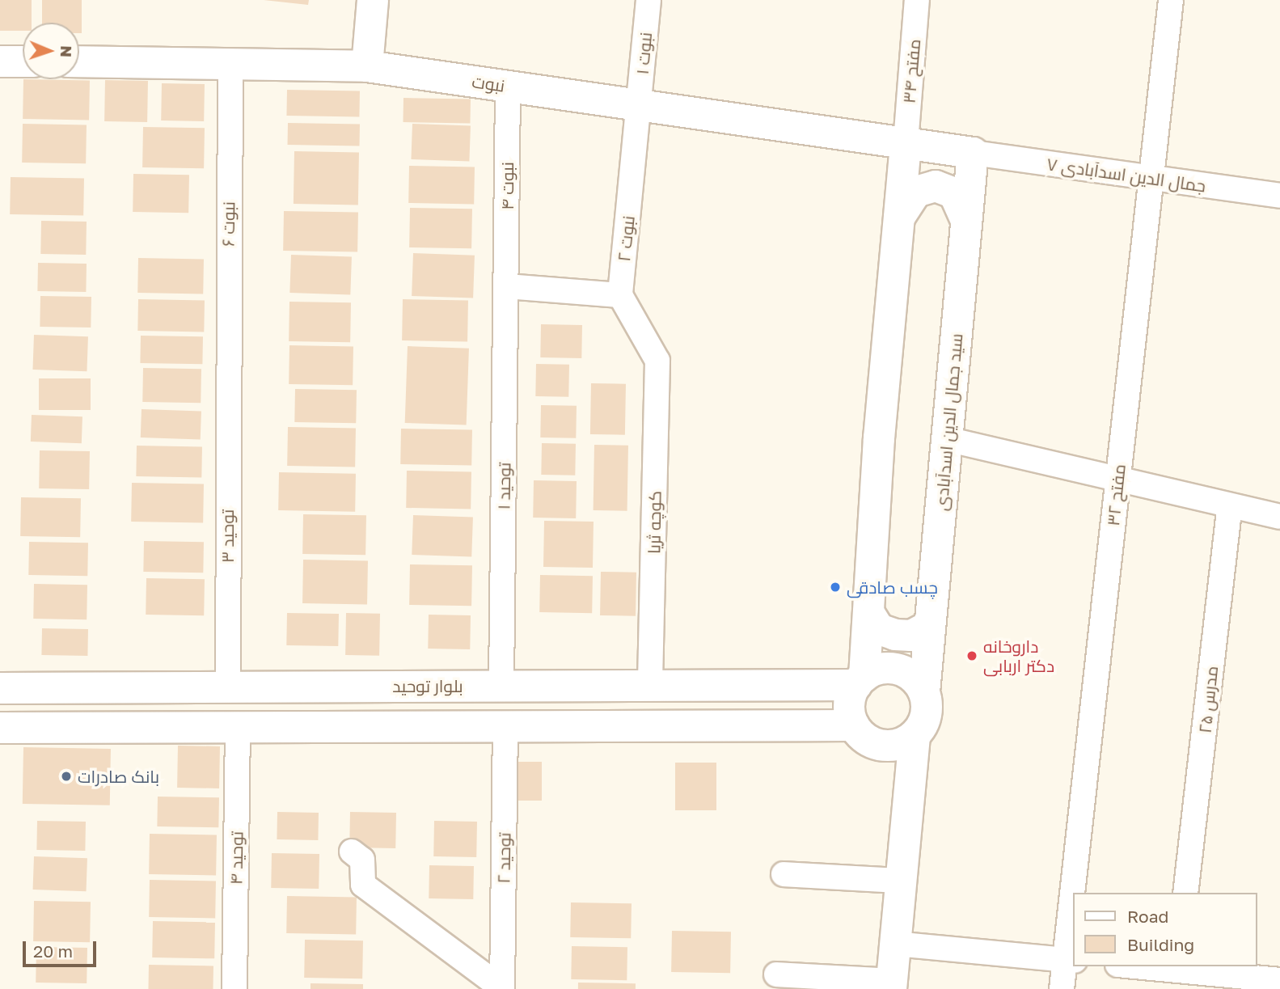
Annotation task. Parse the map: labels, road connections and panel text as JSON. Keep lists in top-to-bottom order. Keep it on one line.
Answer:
{"streets":{"street":["نبوت ۱","مفتح ۳۴","نبوت","جمال الدین اسدآبادی ۷","نبوت ۴","نبوت ۶","نبوت ۲","سید جمال الدین اسدآبادی","توحید ۱","مفتح ۳۲","کوچه ثریا","توحید ۳","بلوار توحید","مدرس ۲۵","توحید ۴","توحید ۲"]},"crossings":[["نبوت ۱","نبوت"],["نبوت ۱","نبوت ۲"],["مفتح ۳۴","نبوت"],["نبوت","جمال الدین اسدآبادی ۷"],["نبوت","نبوت ۴"],["نبوت","نبوت ۶"],["نبوت","نبوت ۲"],["نبوت","سید جمال الدین اسدآبادی"],["جمال الدین اسدآبادی ۷","سید جمال الدین اسدآبادی"],["جمال الدین اسدآبادی ۷","مفتح ۳۲"],["نبوت ۴","توحید ۱"],["نبوت ۶","توحید ۳"],["نبوت ۲","کوچه ثریا"],["سید جمال الدین اسدآبادی","بلوار توحید"],["توحید ۱","بلوار توحید"],["کوچه ثریا","بلوار توحید"],["توحید ۳","بلوار توحید"]],"places":["چسب صادقی","داروخانه دکتر اربابی","بانک صادرات"],"legend":["Road","Building"],"scale_bar":"20 m","north":"right"}
